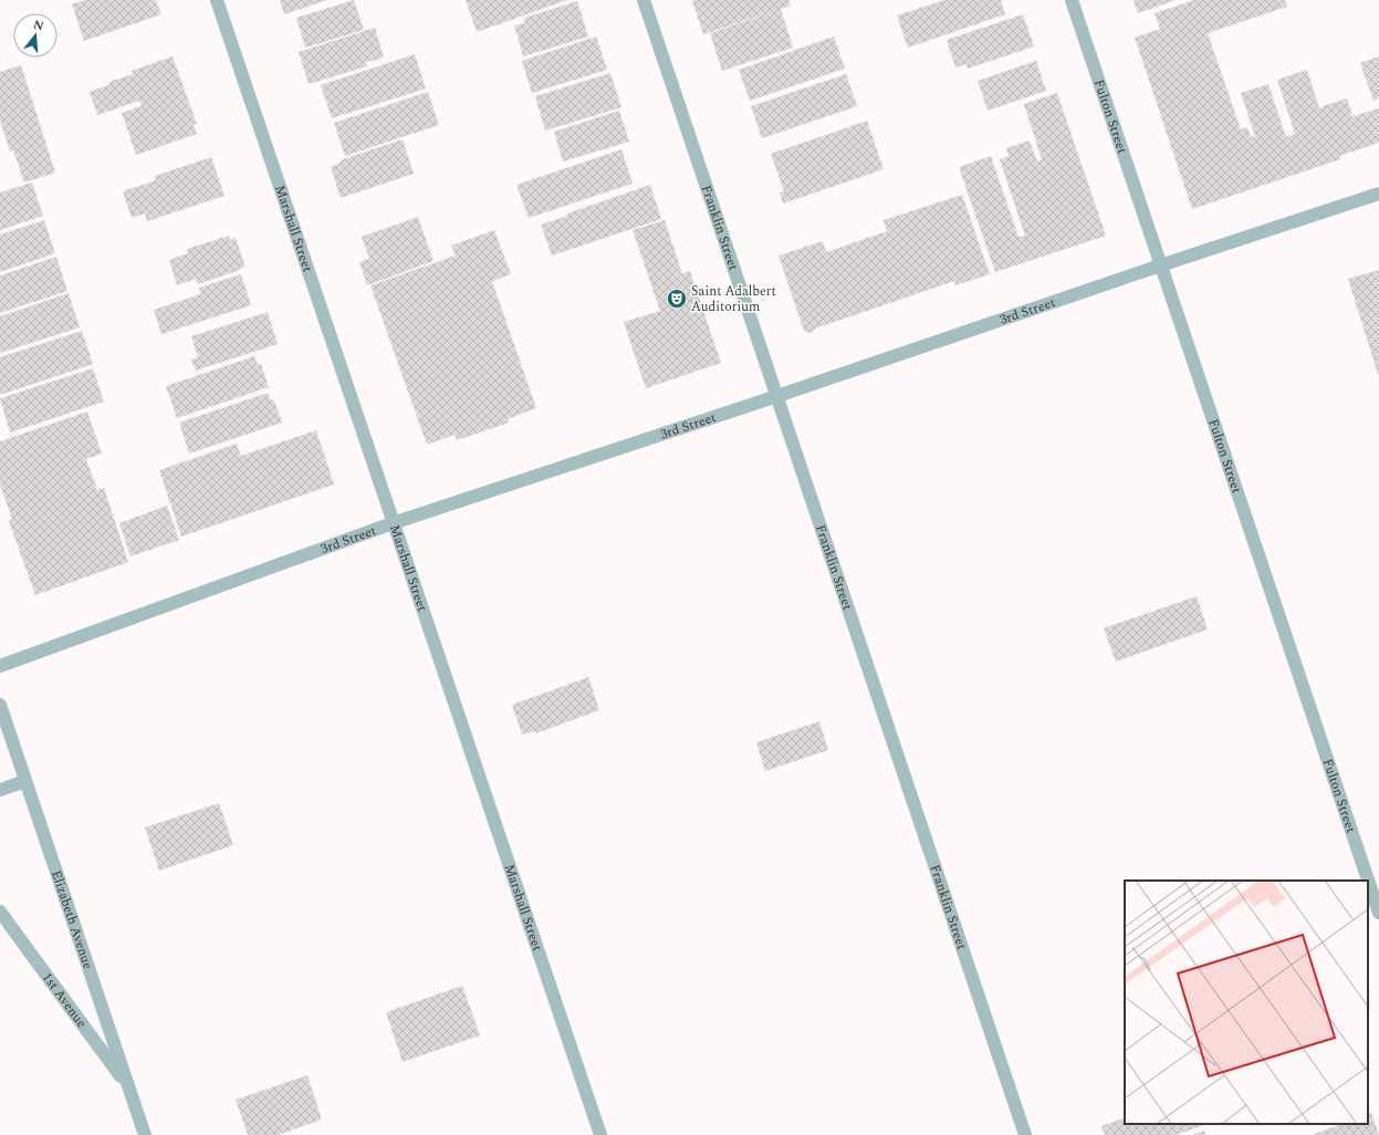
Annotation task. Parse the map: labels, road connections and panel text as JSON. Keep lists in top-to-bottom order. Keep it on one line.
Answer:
{"streets":{"street":["Fulton Street","Marshall Street","Franklin Street","3rd Street","Elizabeth Avenue","1st Avenue"]},"crossings":[["Fulton Street","3rd Street"],["Marshall Street","3rd Street"],["Franklin Street","3rd Street"],["Elizabeth Avenue","1st Avenue"]],"places":{"theatre":["Saint Adalbert Auditorium"]},"north":"top"}
